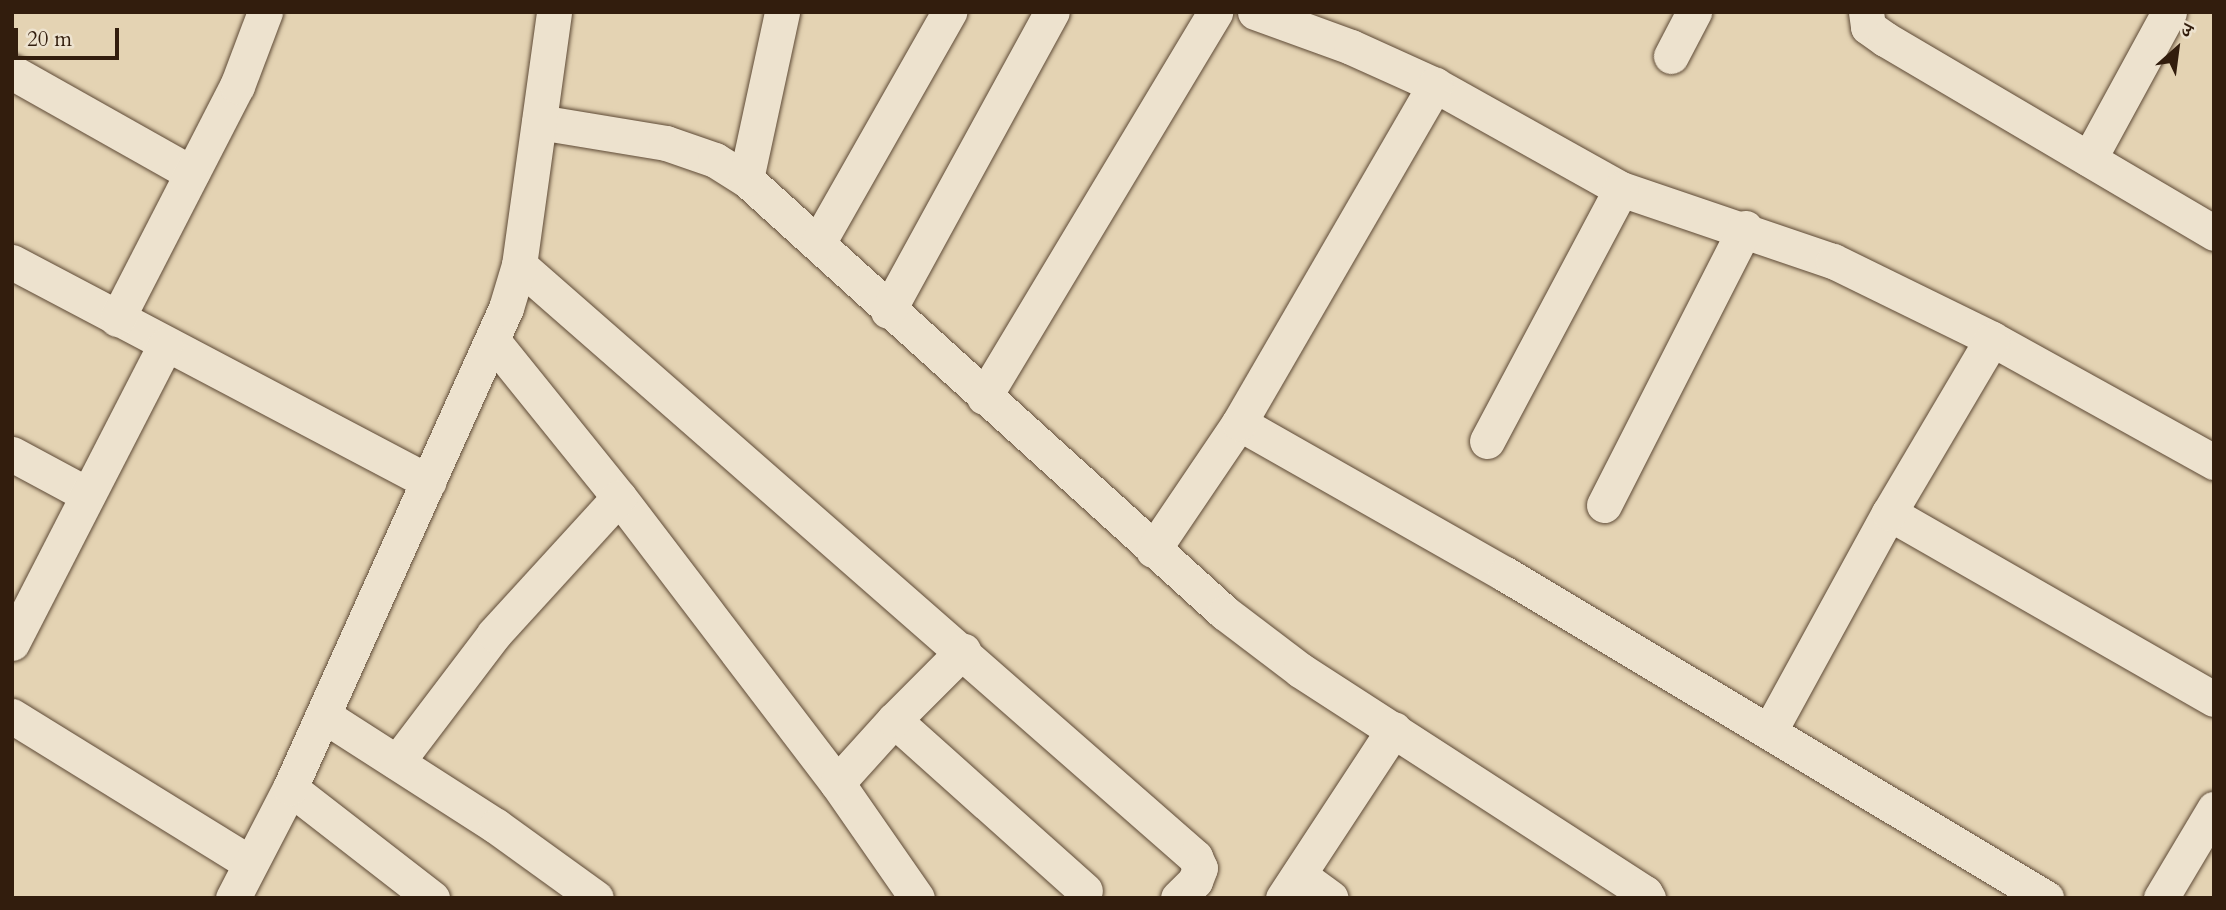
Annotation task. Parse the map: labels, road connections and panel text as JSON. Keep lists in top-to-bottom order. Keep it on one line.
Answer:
{"scale_bar":"20 m","north":"top right"}
